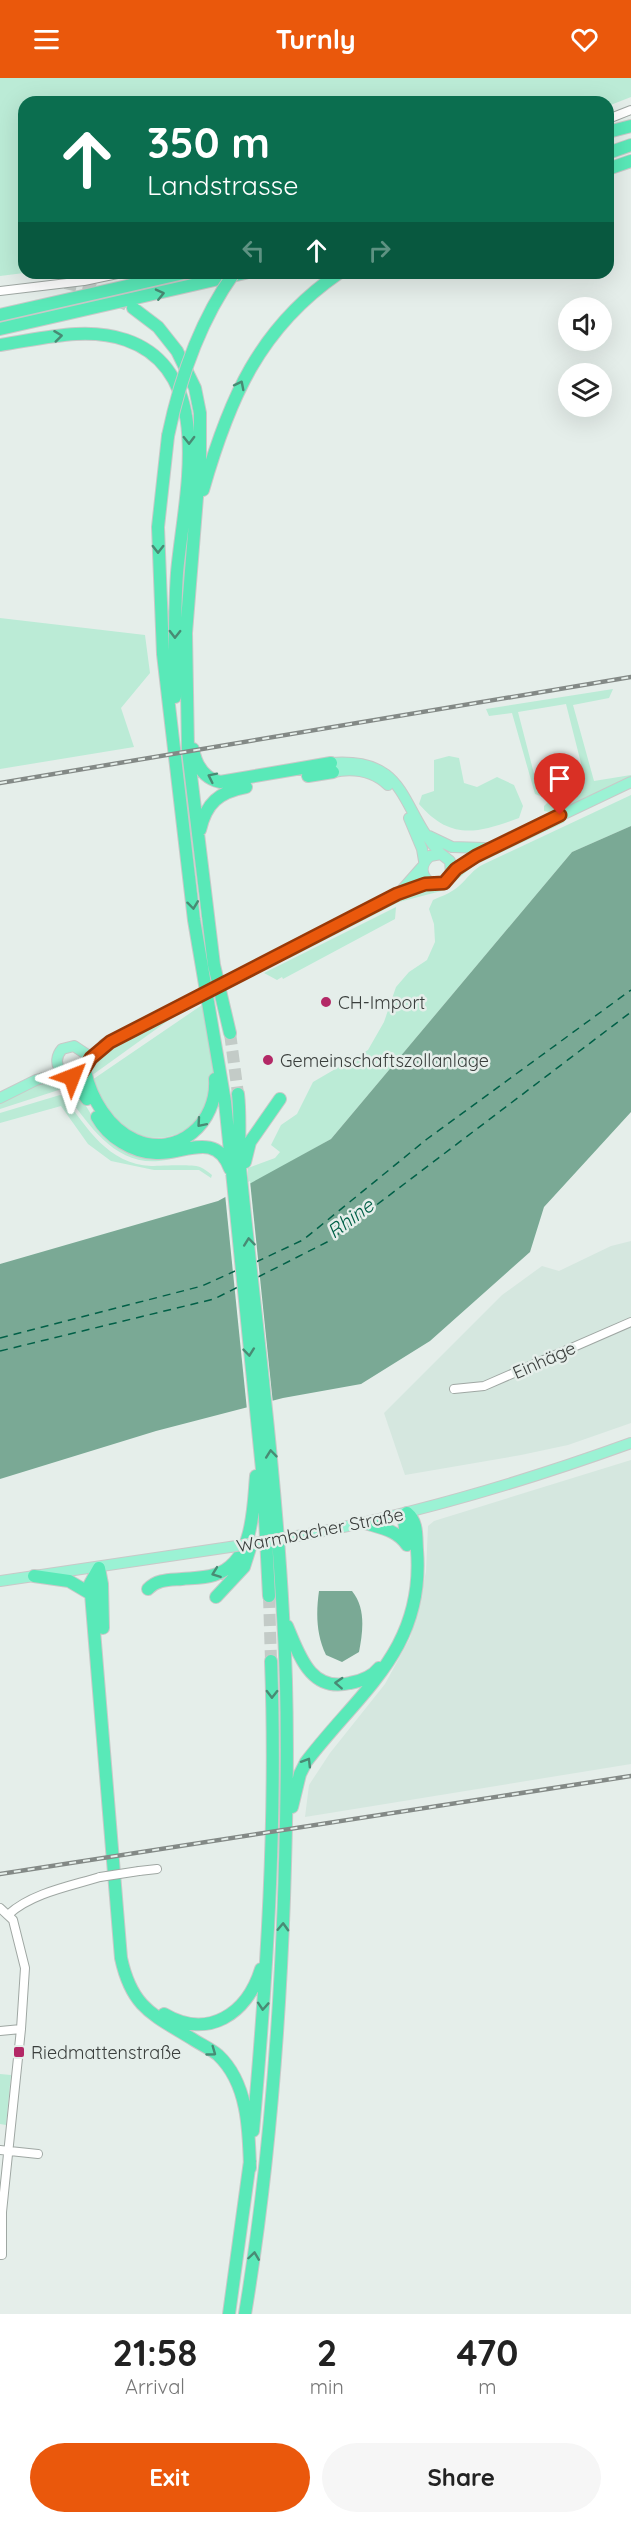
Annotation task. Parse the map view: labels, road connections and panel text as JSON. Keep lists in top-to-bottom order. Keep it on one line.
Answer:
{"streets":{"main road":["Warmbacher Straße"],"street":["Einhäge"]},"water":["Rhine"],"places":{"other":["CH-Import","Gemeinschaftszollanlage"],"transit":["Riedmattenstraße"]},"page":{"header":"Turnly","turn":["350 m","Landstrasse"],"eta":["21:58","Arrival","2","min","470","m"],"buttons":["Exit","Share"]}}
